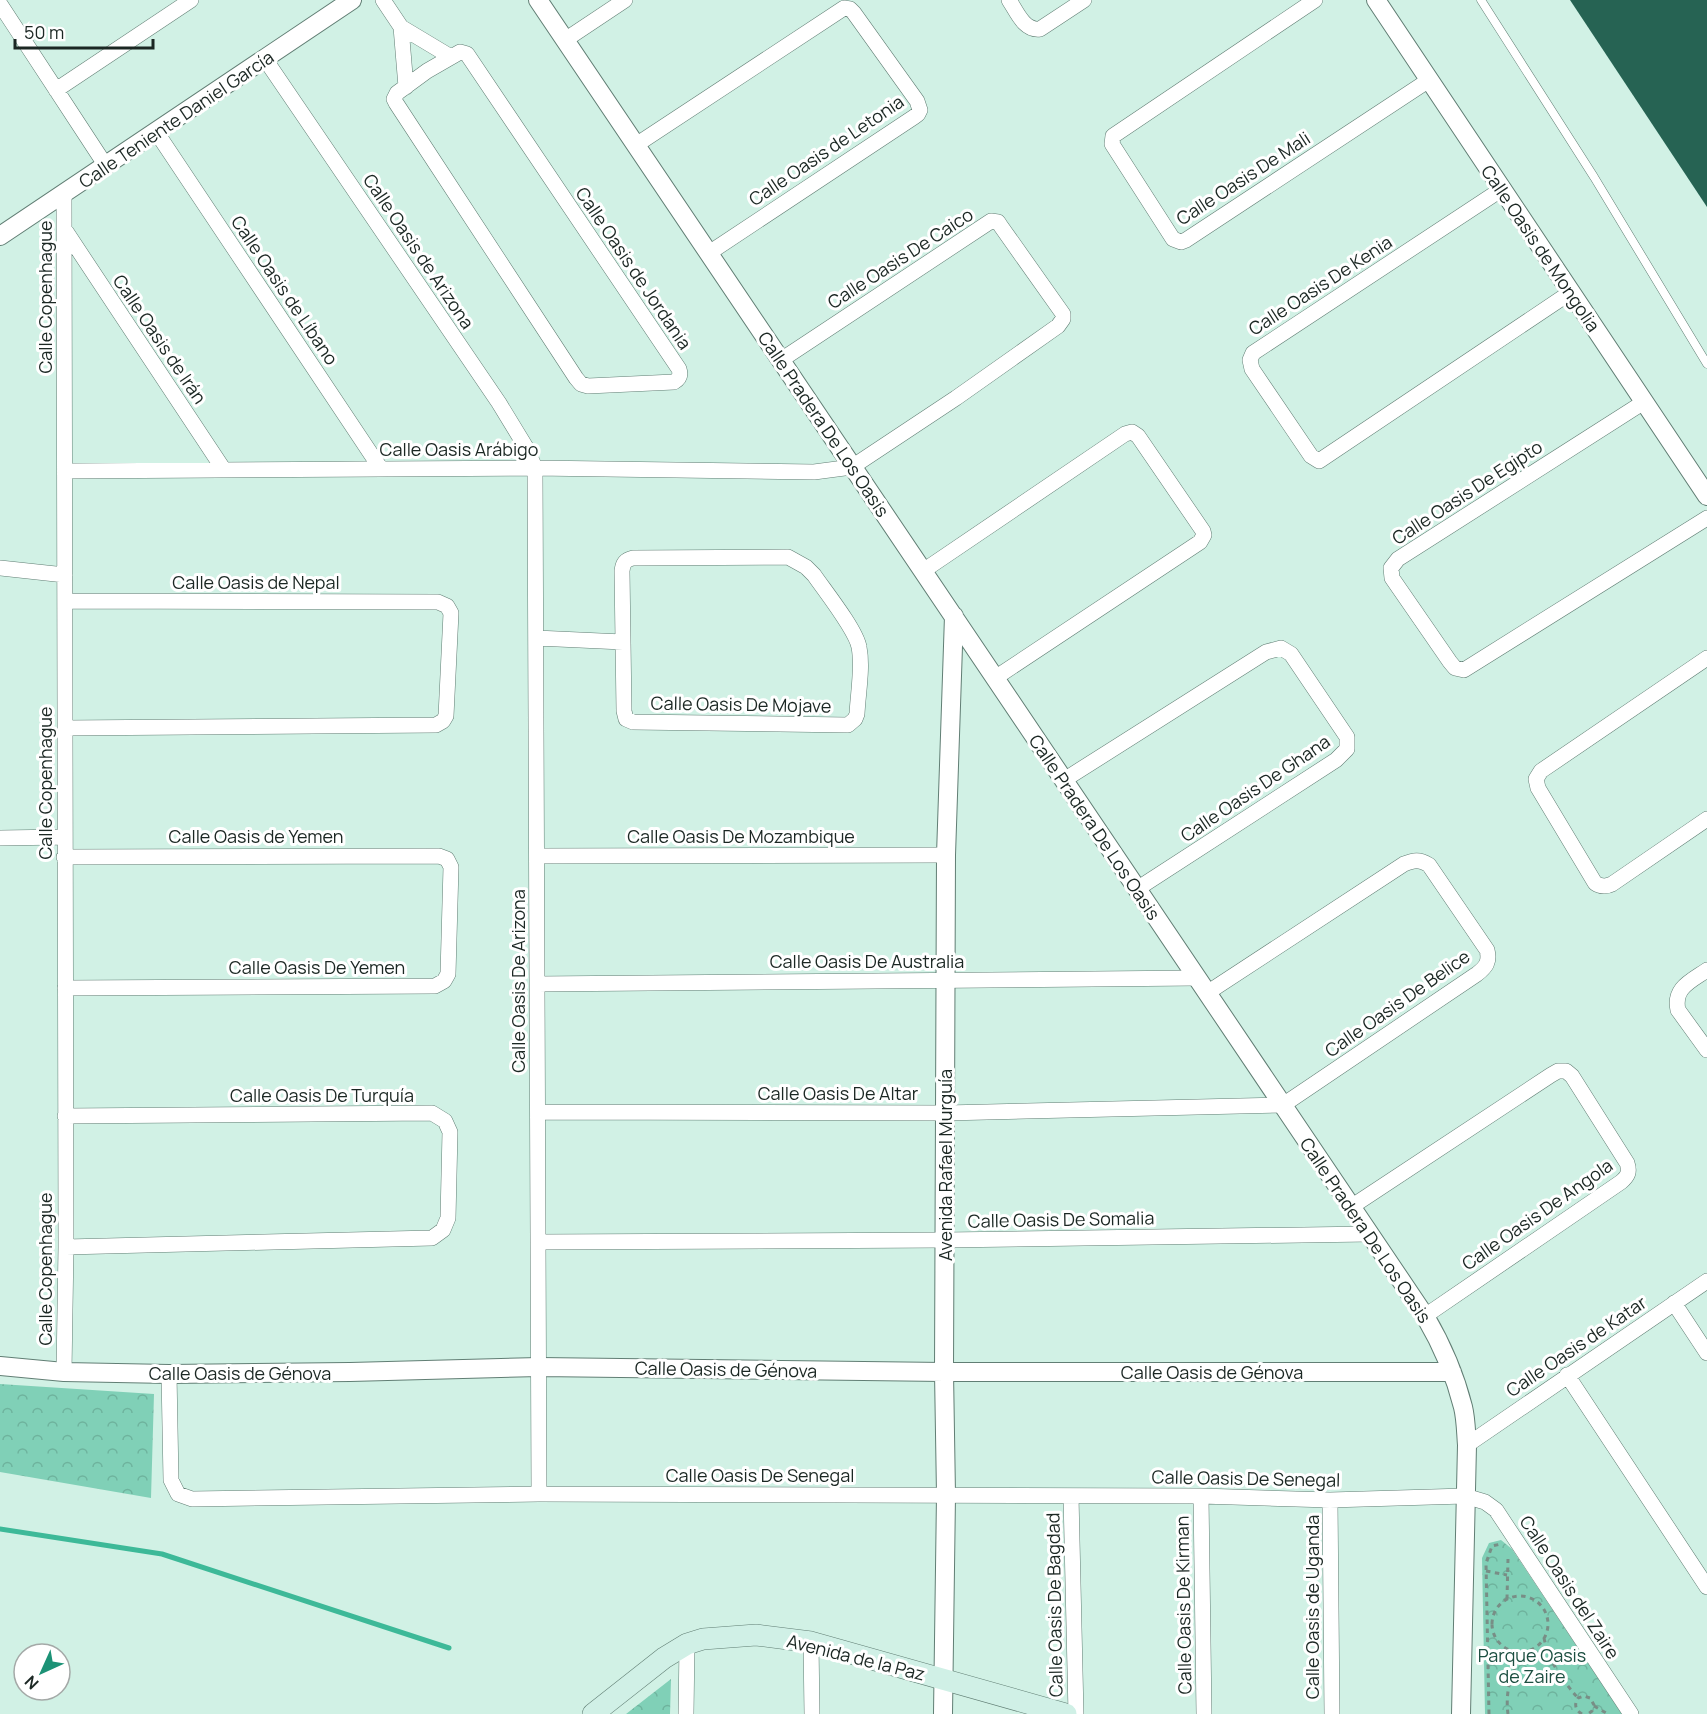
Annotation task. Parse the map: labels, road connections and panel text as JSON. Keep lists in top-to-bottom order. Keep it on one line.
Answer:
{"streets":{"main road":["Avenida de la Paz"],"street":["Calle Teniente Daniel García","Calle Oasis de Letonia","Calle Oasis De Mali","Calle Oasis de Mongolia","Calle Oasis de Arizona","Calle Oasis De Caico","Calle Oasis de Jordania","Calle Oasis De Kenia","Calle Oasis de Líbano","Calle Copenhague","Calle Oasis de Irán","Calle Pradera De Los Oasis","Calle Oasis Arábigo","Calle Oasis De Egipto","Calle Oasis de Nepal","Calle Oasis De Mojave","Calle Oasis De Ghana","Calle Oasis de Yemen","Calle Oasis De Mozambique","Calle Oasis De Australia","Calle Oasis De Yemen","Calle Oasis De Arizona","Calle Oasis De Belice","Calle Oasis De Altar","Calle Oasis De Turquía","Avenida Rafael Murguía","Calle Oasis De Angola","Calle Oasis De Somalia","Calle Oasis de Katar","Calle Oasis de Génova","Calle Oasis De Senegal","Calle Oasis del Zaire","Calle Oasis De Bagdad","Calle Oasis De Kirman","Calle Oasis de Uganda"]},"crossings":[["Calle Teniente Daniel García","Calle Oasis de Arizona"],["Calle Teniente Daniel García","Calle Oasis de Líbano"],["Calle Teniente Daniel García","Calle Copenhague"],["Calle Oasis de Letonia","Calle Pradera De Los Oasis"],["Calle Oasis De Mali","Calle Oasis de Mongolia"],["Calle Oasis de Mongolia","Calle Oasis De Kenia"],["Calle Oasis de Mongolia","Calle Oasis De Egipto"],["Calle Oasis de Arizona","Calle Oasis Arábigo"],["Calle Oasis de Arizona","Calle Oasis De Arizona"],["Calle Oasis De Caico","Calle Pradera De Los Oasis"],["Calle Oasis De Caico","Calle Oasis Arábigo"],["Calle Oasis de Líbano","Calle Oasis Arábigo"],["Calle Copenhague","Calle Oasis de Irán"],["Calle Copenhague","Calle Oasis Arábigo"],["Calle Copenhague","Calle Oasis de Nepal"],["Calle Copenhague","Calle Oasis de Yemen"],["Calle Copenhague","Calle Oasis De Yemen"],["Calle Copenhague","Calle Oasis De Turquía"],["Calle Copenhague","Calle Oasis de Génova"],["Calle Oasis de Irán","Calle Oasis Arábigo"],["Calle Pradera De Los Oasis","Calle Oasis Arábigo"],["Calle Pradera De Los Oasis","Calle Oasis De Ghana"],["Calle Pradera De Los Oasis","Calle Oasis De Australia"],["Calle Pradera De Los Oasis","Calle Oasis De Belice"],["Calle Pradera De Los Oasis","Calle Oasis De Altar"],["Calle Pradera De Los Oasis","Avenida Rafael Murguía"],["Calle Pradera De Los Oasis","Calle Oasis De Angola"],["Calle Pradera De Los Oasis","Calle Oasis De Somalia"],["Calle Pradera De Los Oasis","Calle Oasis de Katar"],["Calle Pradera De Los Oasis","Calle Oasis de Génova"],["Calle Pradera De Los Oasis","Calle Oasis De Senegal"],["Calle Pradera De Los Oasis","Calle Oasis del Zaire"],["Calle Oasis Arábigo","Calle Oasis De Arizona"],["Calle Oasis de Yemen","Calle Oasis De Yemen"],["Calle Oasis De Mozambique","Calle Oasis De Arizona"],["Calle Oasis De Mozambique","Avenida Rafael Murguía"],["Calle Oasis De Australia","Calle Oasis De Arizona"],["Calle Oasis De Australia","Avenida Rafael Murguía"],["Calle Oasis De Arizona","Calle Oasis De Altar"],["Calle Oasis De Arizona","Calle Oasis De Somalia"],["Calle Oasis De Arizona","Calle Oasis de Génova"],["Calle Oasis De Arizona","Calle Oasis De Senegal"],["Calle Oasis De Belice","Calle Oasis De Altar"],["Calle Oasis De Altar","Avenida Rafael Murguía"],["Avenida Rafael Murguía","Calle Oasis De Somalia"],["Avenida Rafael Murguía","Calle Oasis de Génova"],["Avenida Rafael Murguía","Calle Oasis De Senegal"],["Avenida Rafael Murguía","Avenida de la Paz"],["Calle Oasis de Génova","Calle Oasis De Senegal"],["Calle Oasis De Senegal","Calle Oasis del Zaire"],["Calle Oasis De Senegal","Calle Oasis De Bagdad"],["Calle Oasis De Senegal","Calle Oasis De Kirman"],["Calle Oasis De Senegal","Calle Oasis de Uganda"]],"parks":["Parque Oasis de Zaire"],"scale_bar":"50 m","north":"bottom left"}
